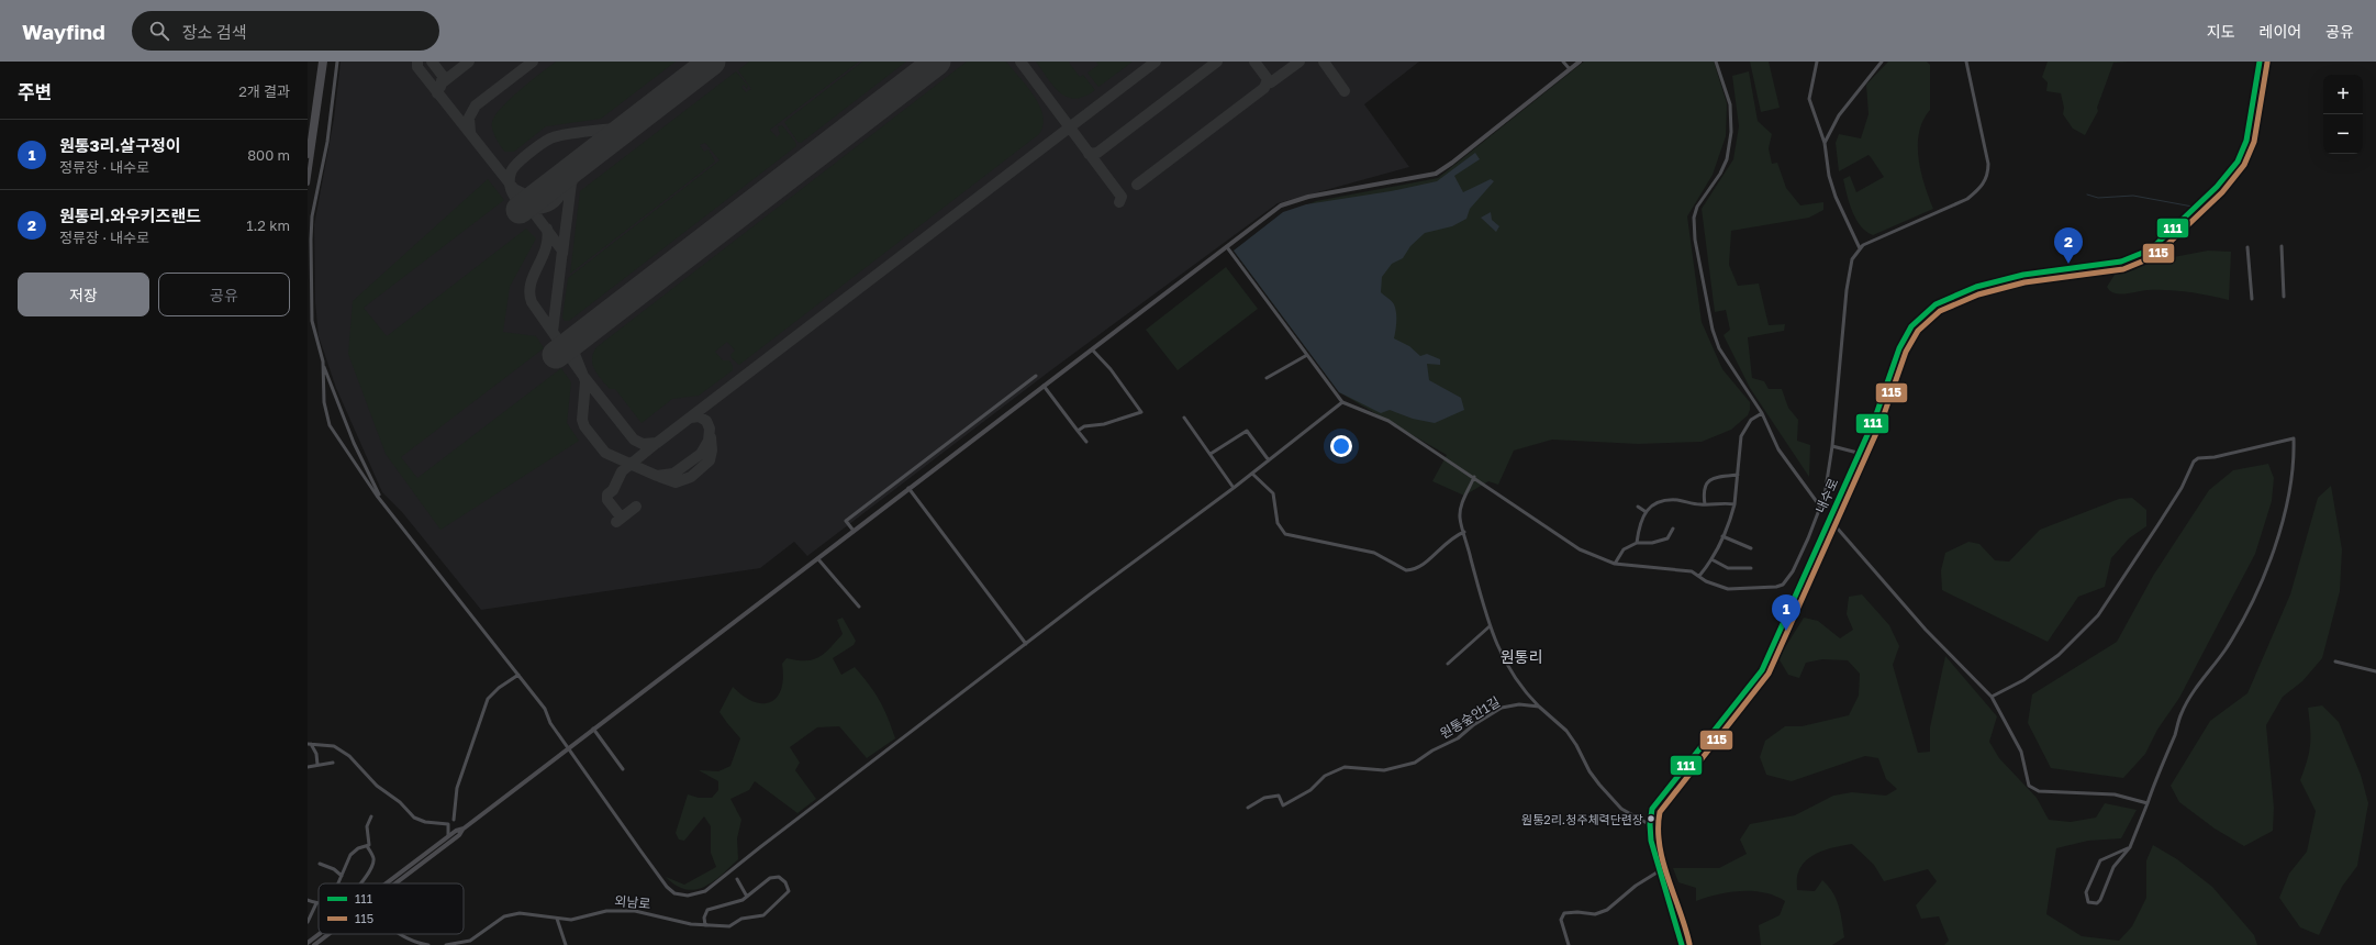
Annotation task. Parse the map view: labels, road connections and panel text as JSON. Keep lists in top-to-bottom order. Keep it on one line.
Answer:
{"streets":{"street":["내수로","원통숲안1길","외남로"]},"districts":["원통리"],"places":["원통2리.청주체력단련장"],"lines":["transit line 111","transit line 115"],"legend":["111","115"],"page":{"header":"Wayfind","search":"장소 검색","nav":["지도","레이어","공유"],"heading":["주변","2개 결과"],"map_buttons":["+","−"],"list":[{"mark":"1","name":"원통3리.살구정이","note":"정류장 · 내수로","value":"800 m"},{"mark":"2","name":"원통리.와우키즈랜드","note":"정류장 · 내수로","value":"1.2 km"}],"pins":["2","1"],"buttons":["저장","공유"]}}
